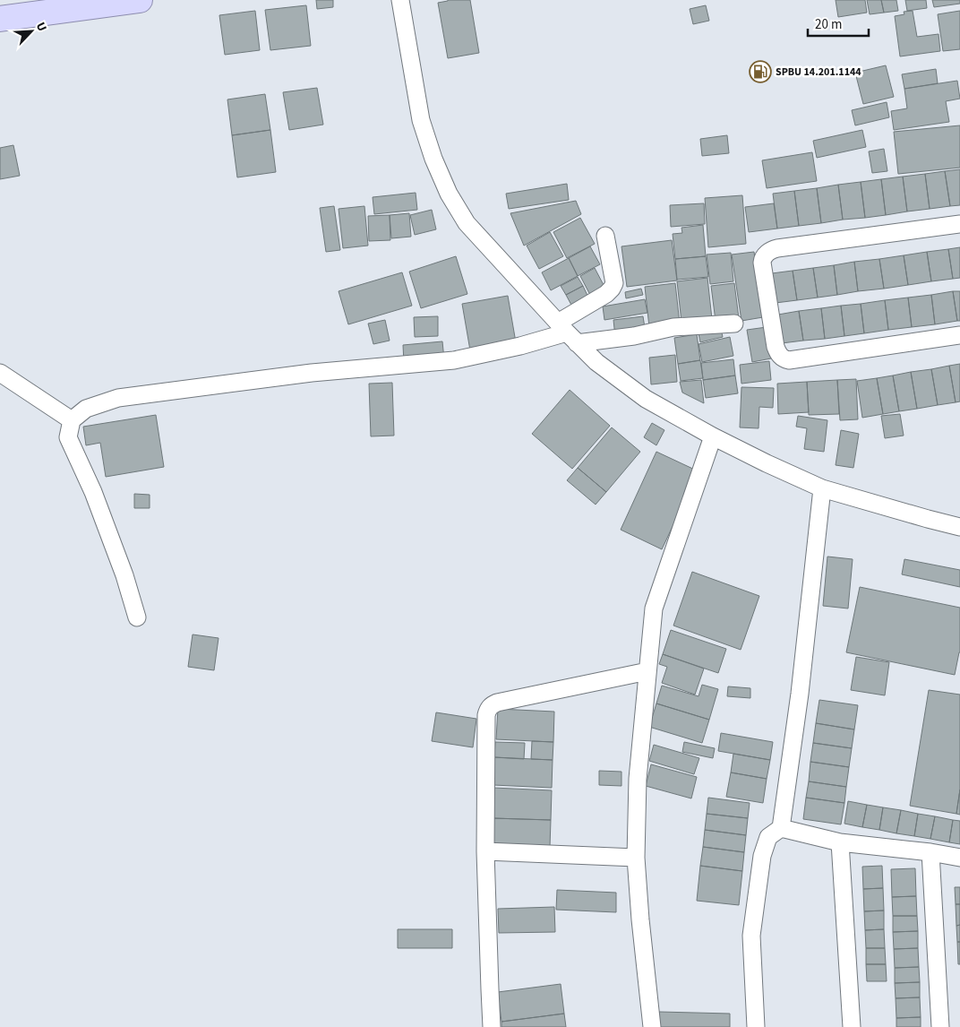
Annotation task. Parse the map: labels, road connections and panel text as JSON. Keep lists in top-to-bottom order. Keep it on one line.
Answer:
{"places":{"fuel station":["SPBU 14.201.1144"]},"scale_bar":"20 m","north":"top right"}
